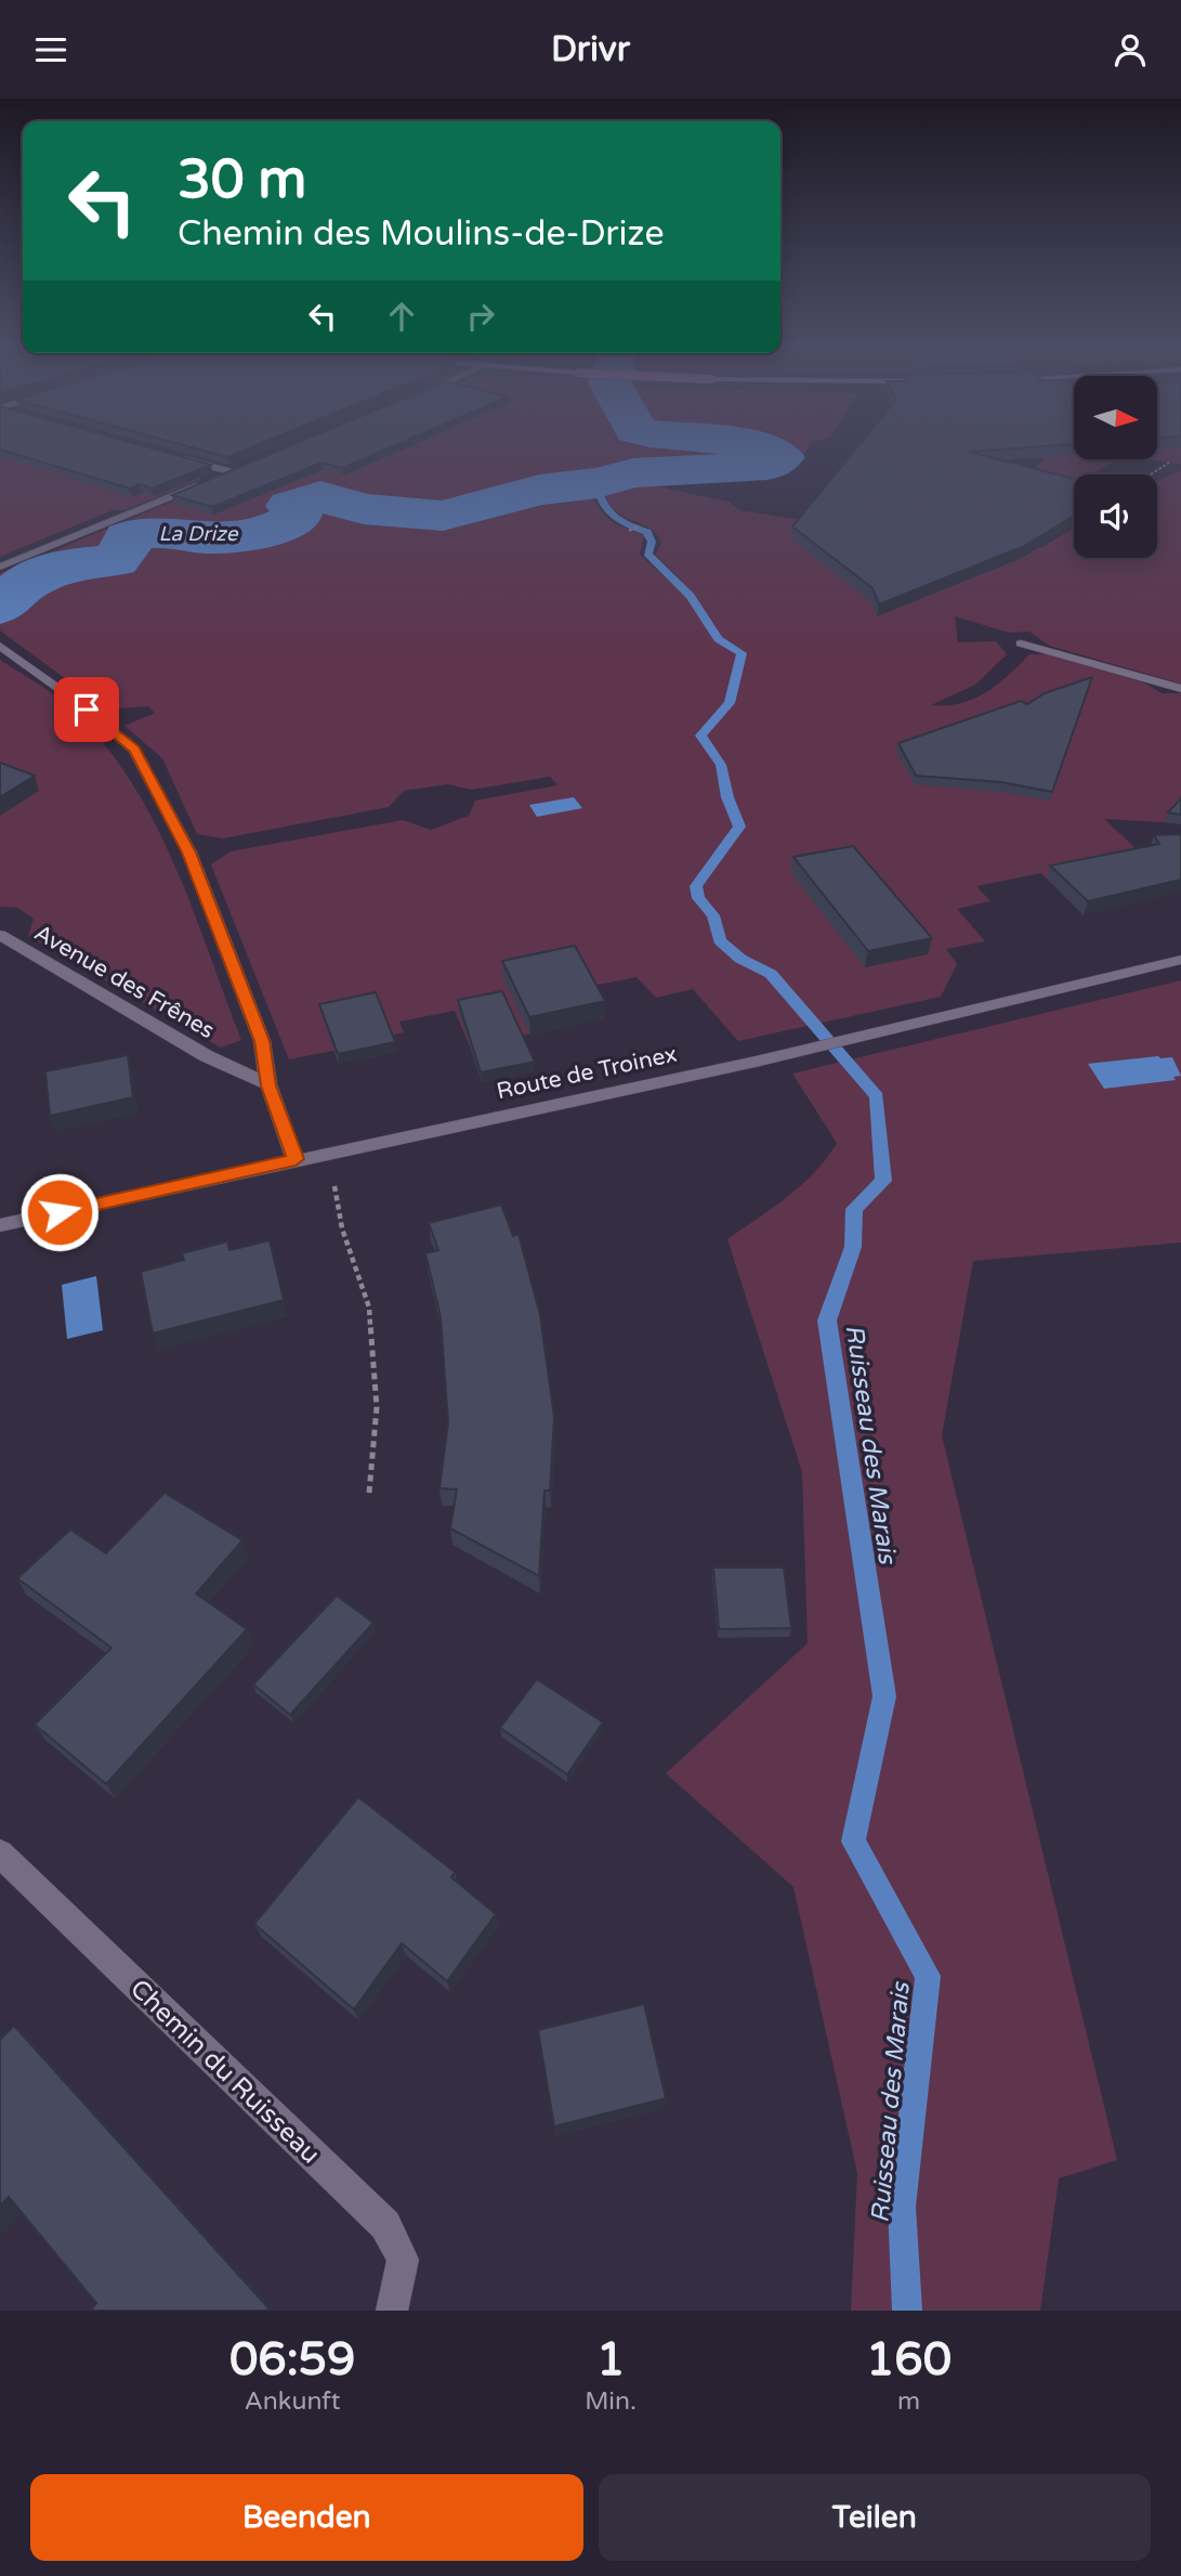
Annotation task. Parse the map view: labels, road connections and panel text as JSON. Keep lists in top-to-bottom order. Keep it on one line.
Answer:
{"streets":{"street":["Avenue des Frênes","Route de Troinex","Chemin du Ruisseau"]},"water":["La Drize","Ruisseau des Marais"],"north":"right","page":{"header":"Drivr","turn":["30 m","Chemin des Moulins-de-Drize"],"eta":["06:59","Ankunft","1","Min.","160","m"],"buttons":["Beenden","Teilen"]}}
